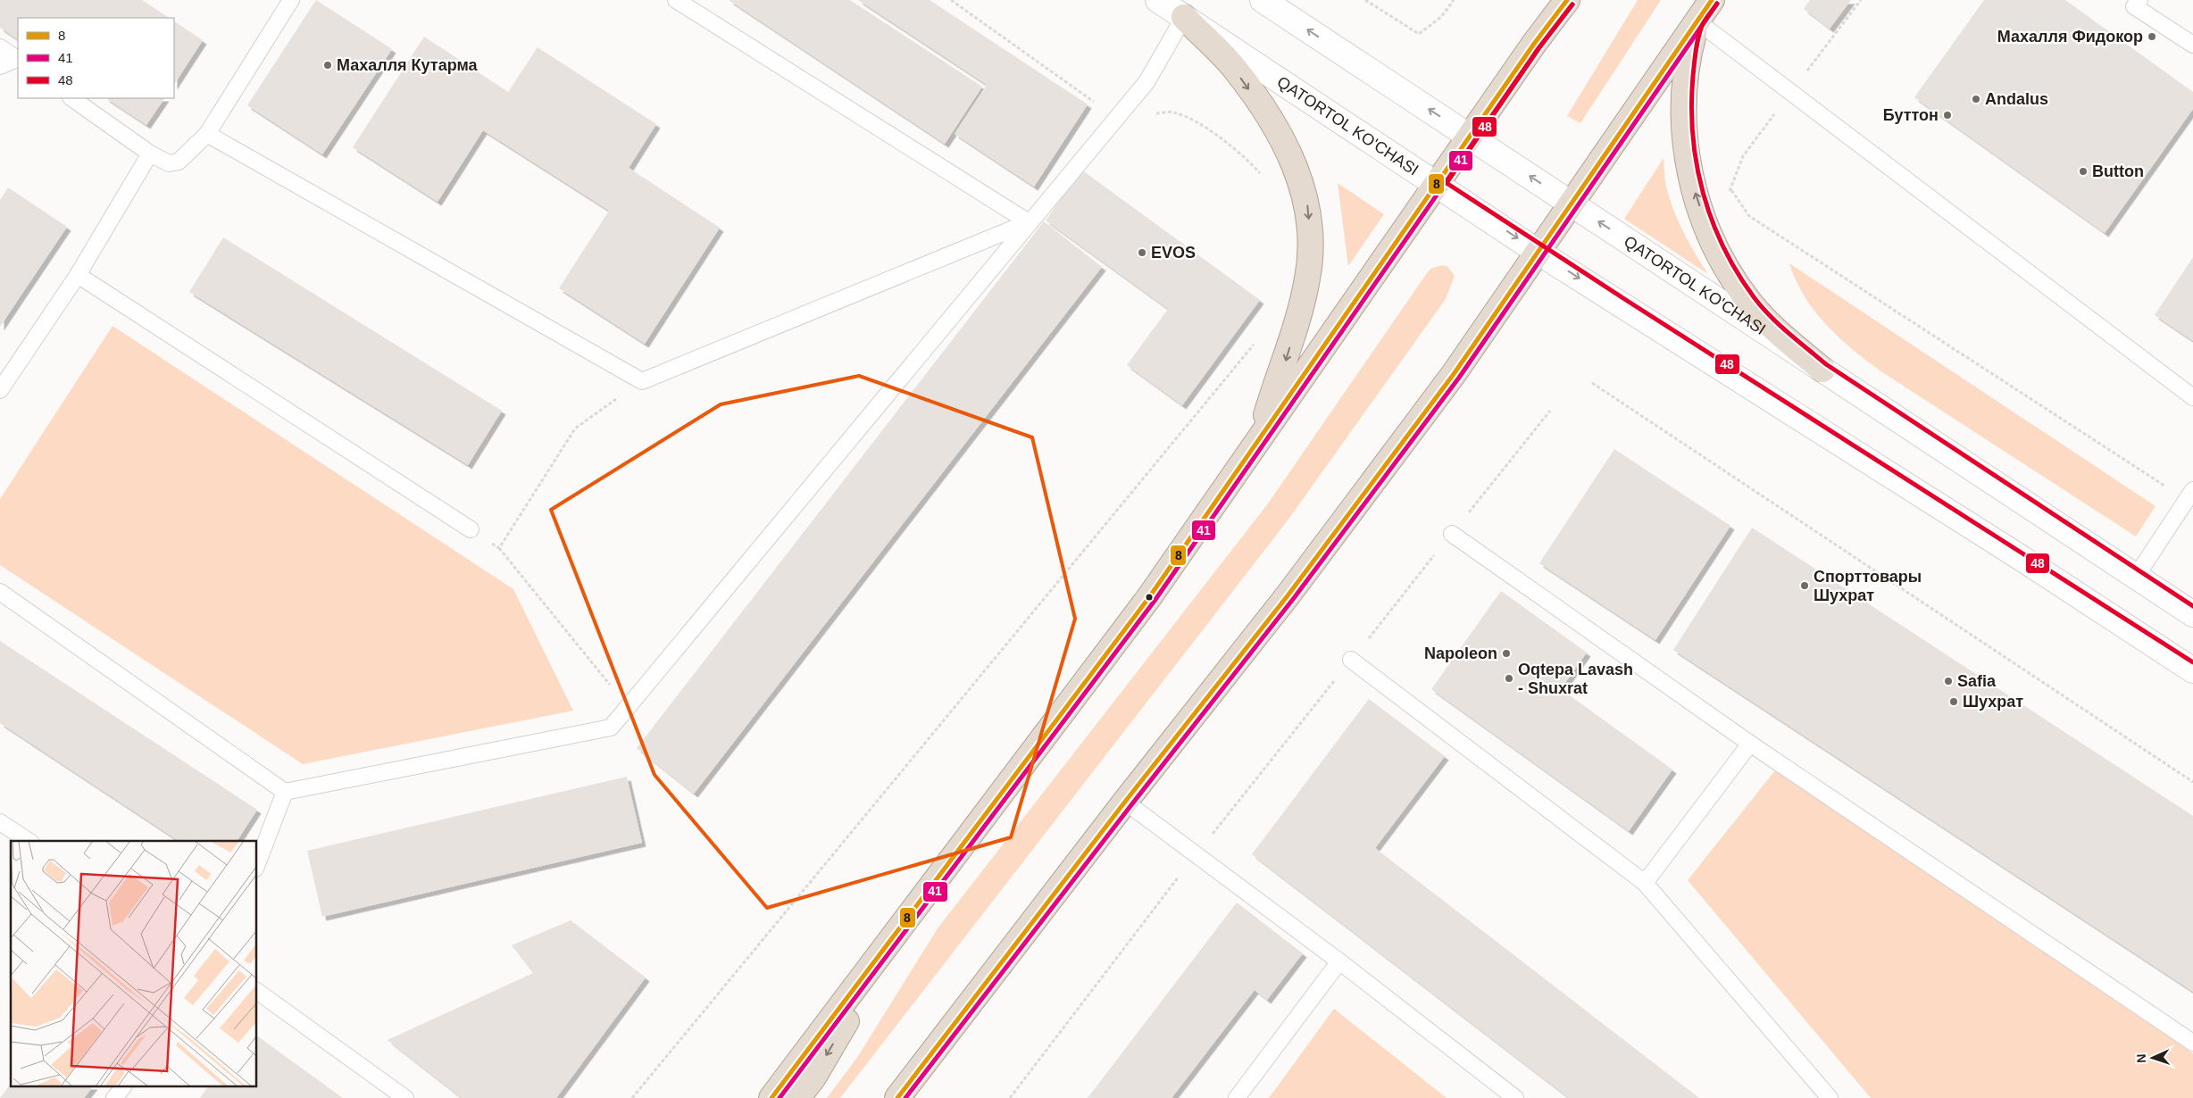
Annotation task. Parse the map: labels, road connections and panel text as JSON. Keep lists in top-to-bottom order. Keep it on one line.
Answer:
{"streets":{"main road":["QATORTOL KO'CHASI"]},"places":["Махалля Фидокор","Махалля Кутарма","Andalus","Буттон","Button","EVOS","Спорттовары Шухрат","Napoleon","Oqtepa Lavash - Shuxrat","Safia","Шухрат"],"lines":["transit line 8","transit line 41","transit line 48"],"legend":["8","41","48"],"north":"left"}
